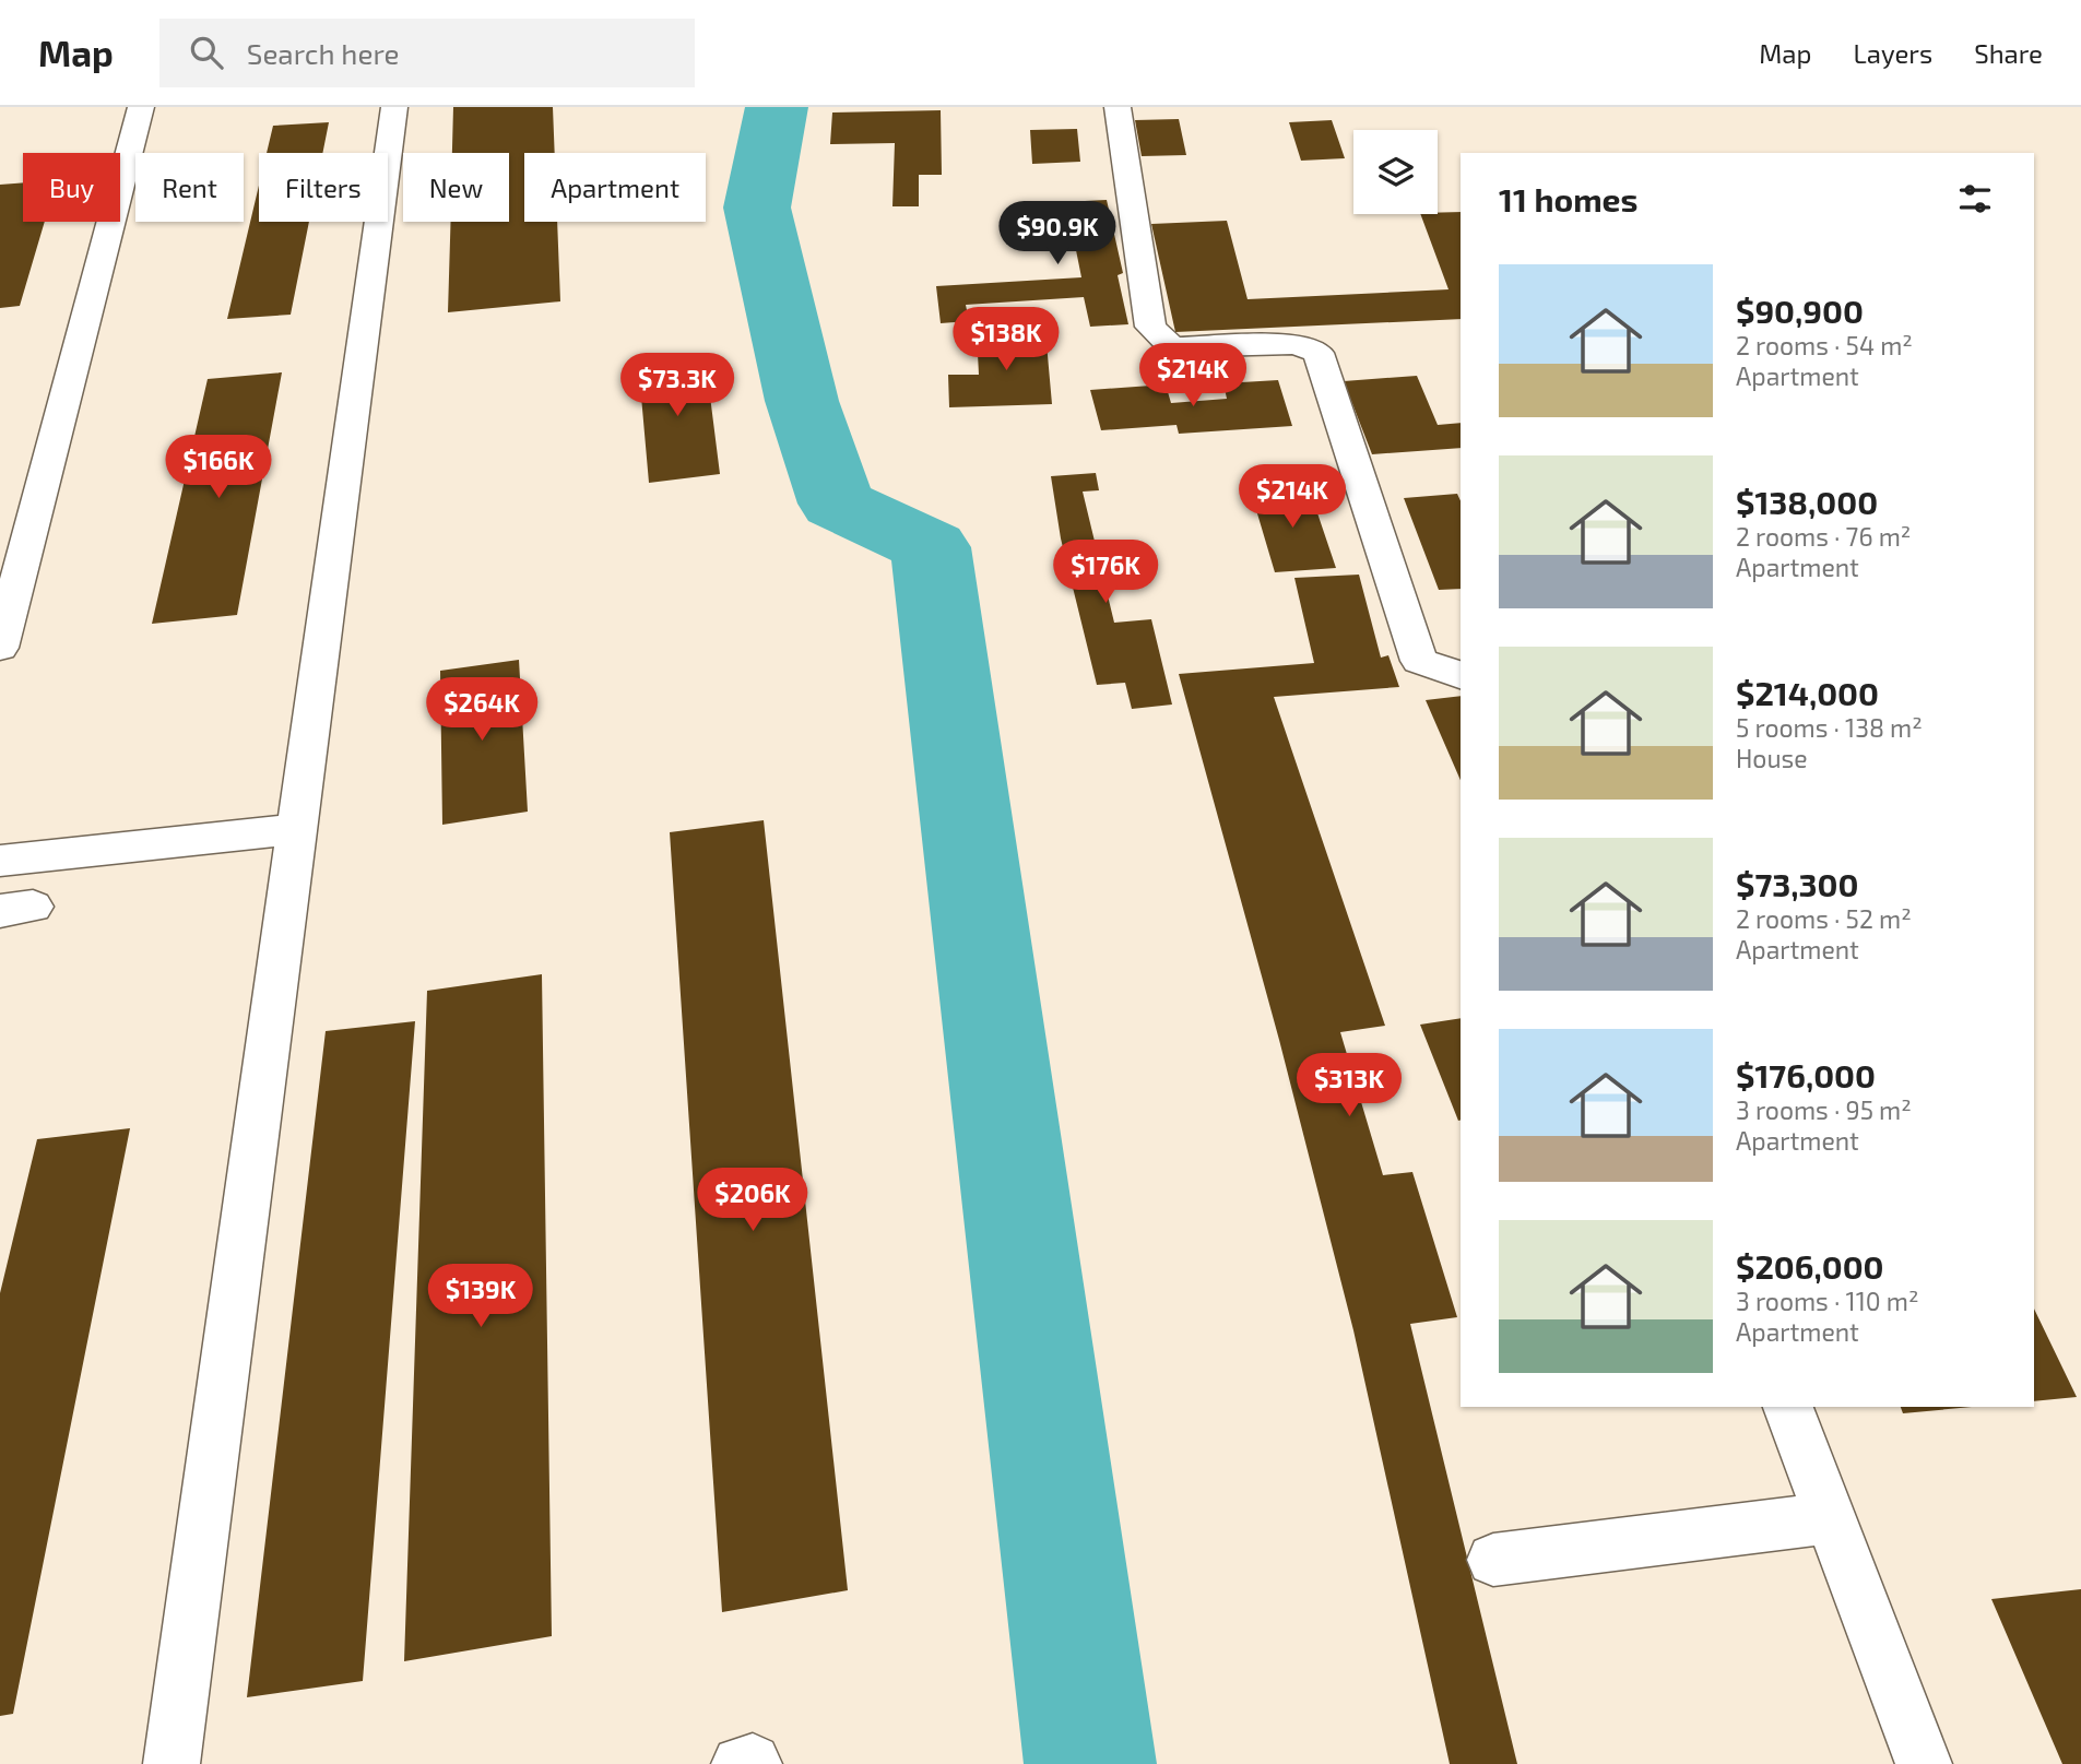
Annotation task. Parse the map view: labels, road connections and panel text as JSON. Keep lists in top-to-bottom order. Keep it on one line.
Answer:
{"page":{"header":"Map","search":"Search here","nav":["Map","Layers","Share"],"chip":["Buy","Rent","Filters","New","Apartment"],"heading":"11 homes","price":["$90.9K","$138K","$214K","$73.3K","$166K","$214K","$176K","$264K","$313K","$206K","$139K"],"list":[{"name":"$90,900","note":"2 rooms · 54 m² · Apartment"},{"name":"$138,000","note":"2 rooms · 76 m² · Apartment"},{"name":"$214,000","note":"5 rooms · 138 m² · House"},{"name":"$73,300","note":"2 rooms · 52 m² · Apartment"},{"name":"$176,000","note":"3 rooms · 95 m² · Apartment"},{"name":"$206,000","note":"3 rooms · 110 m² · Apartment"}]}}
